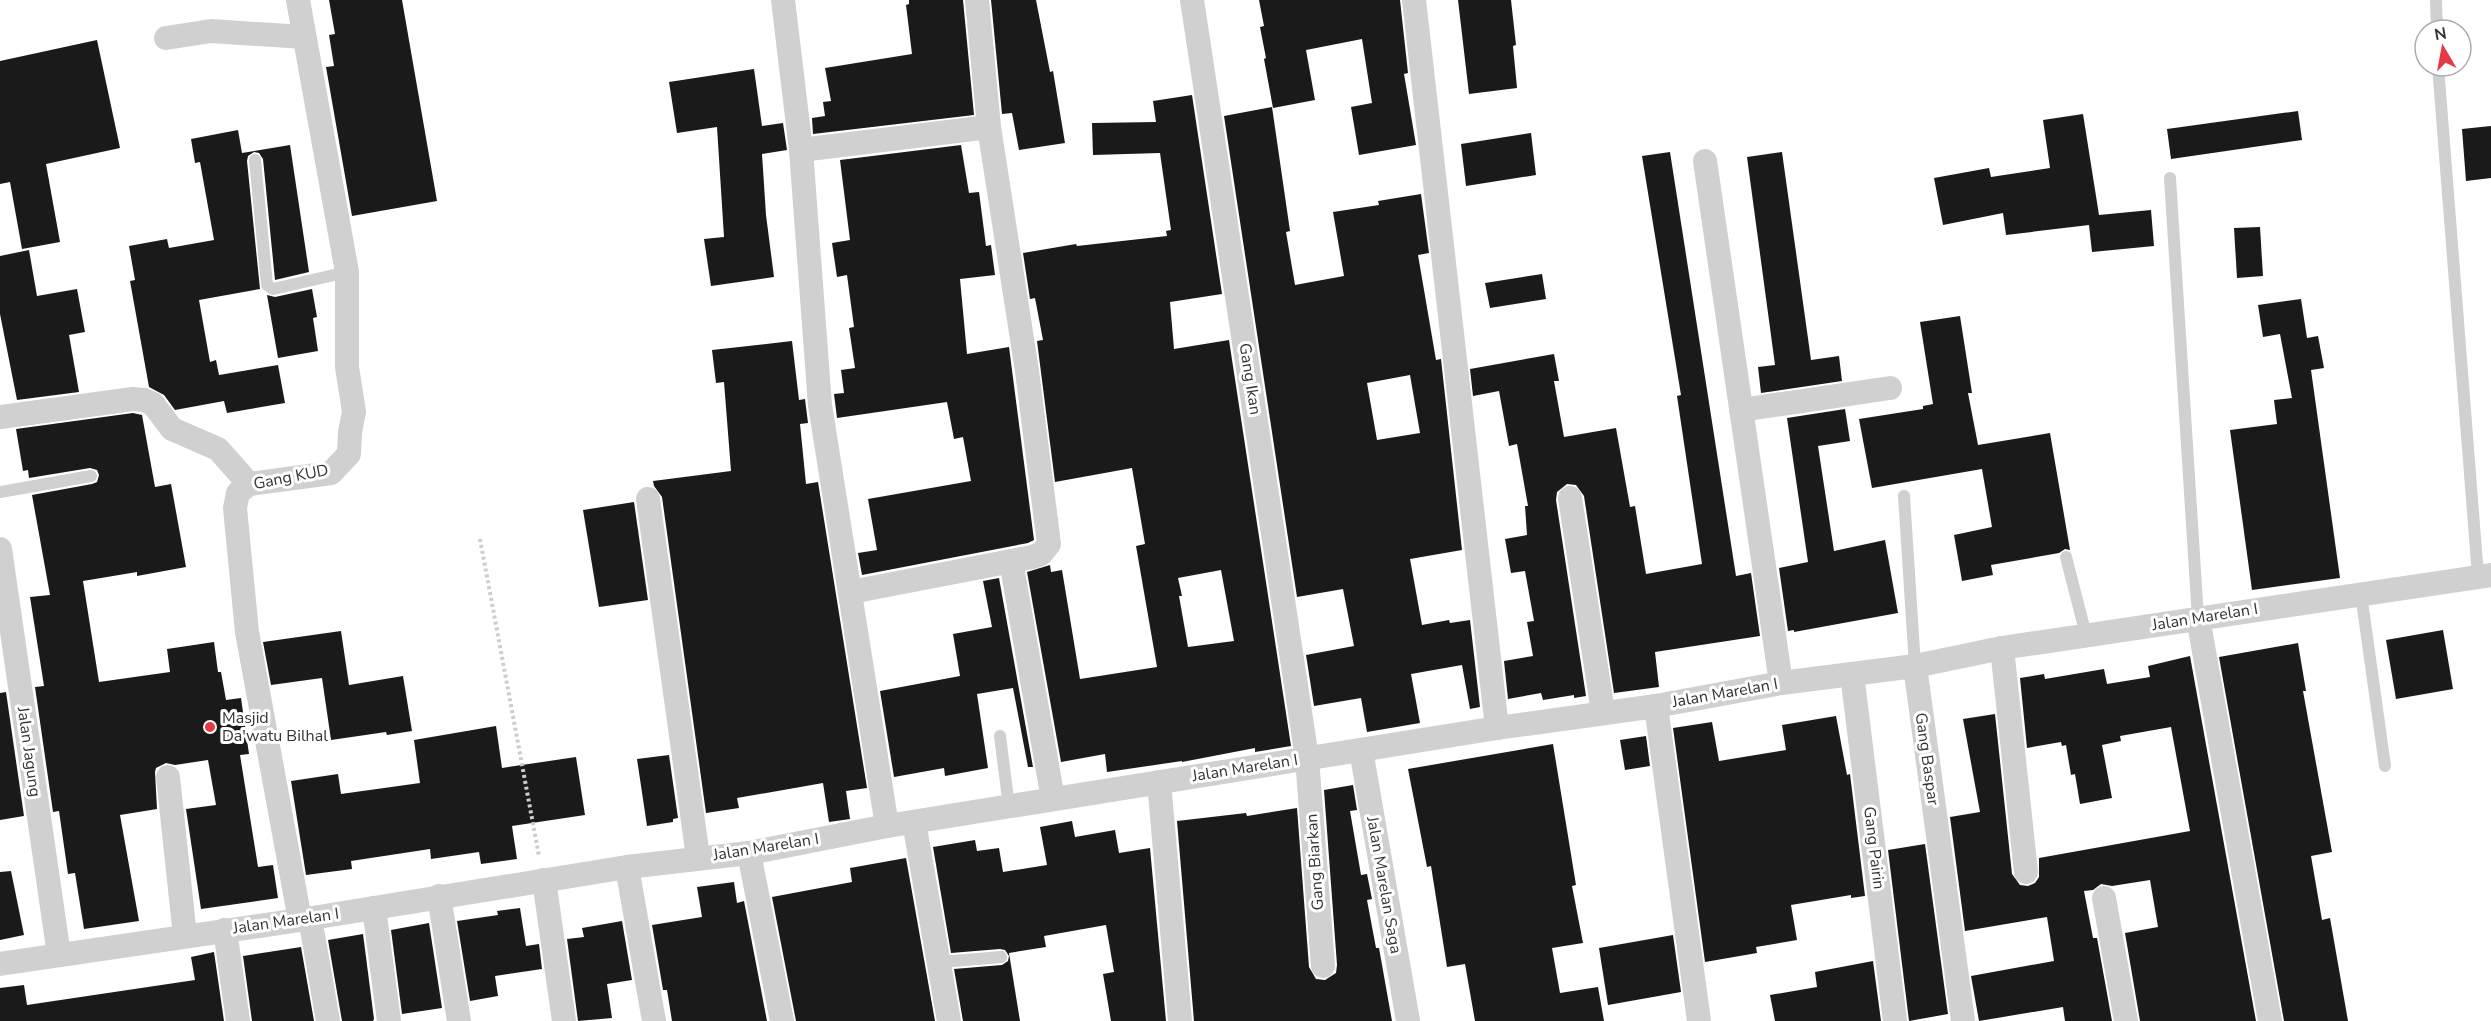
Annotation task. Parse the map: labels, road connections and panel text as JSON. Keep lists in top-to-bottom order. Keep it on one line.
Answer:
{"streets":{"street":["Gang Ikan","Gang KUD","Jalan Marelan I","Jalan Jagung","Gang Baspar","Gang Pairin","Gang Biarkan","Jalan Marelan Saga"]},"crossings":[["Gang Ikan","Jalan Marelan I"],["Gang Ikan","Gang Biarkan"],["Gang KUD","Jalan Marelan I"],["Jalan Marelan I","Jalan Jagung"],["Jalan Marelan I","Gang Baspar"],["Jalan Marelan I","Gang Pairin"],["Jalan Marelan I","Gang Biarkan"],["Jalan Marelan I","Jalan Marelan Saga"]],"places":["Masjid Da'watu Bilhal"],"north":"top"}
